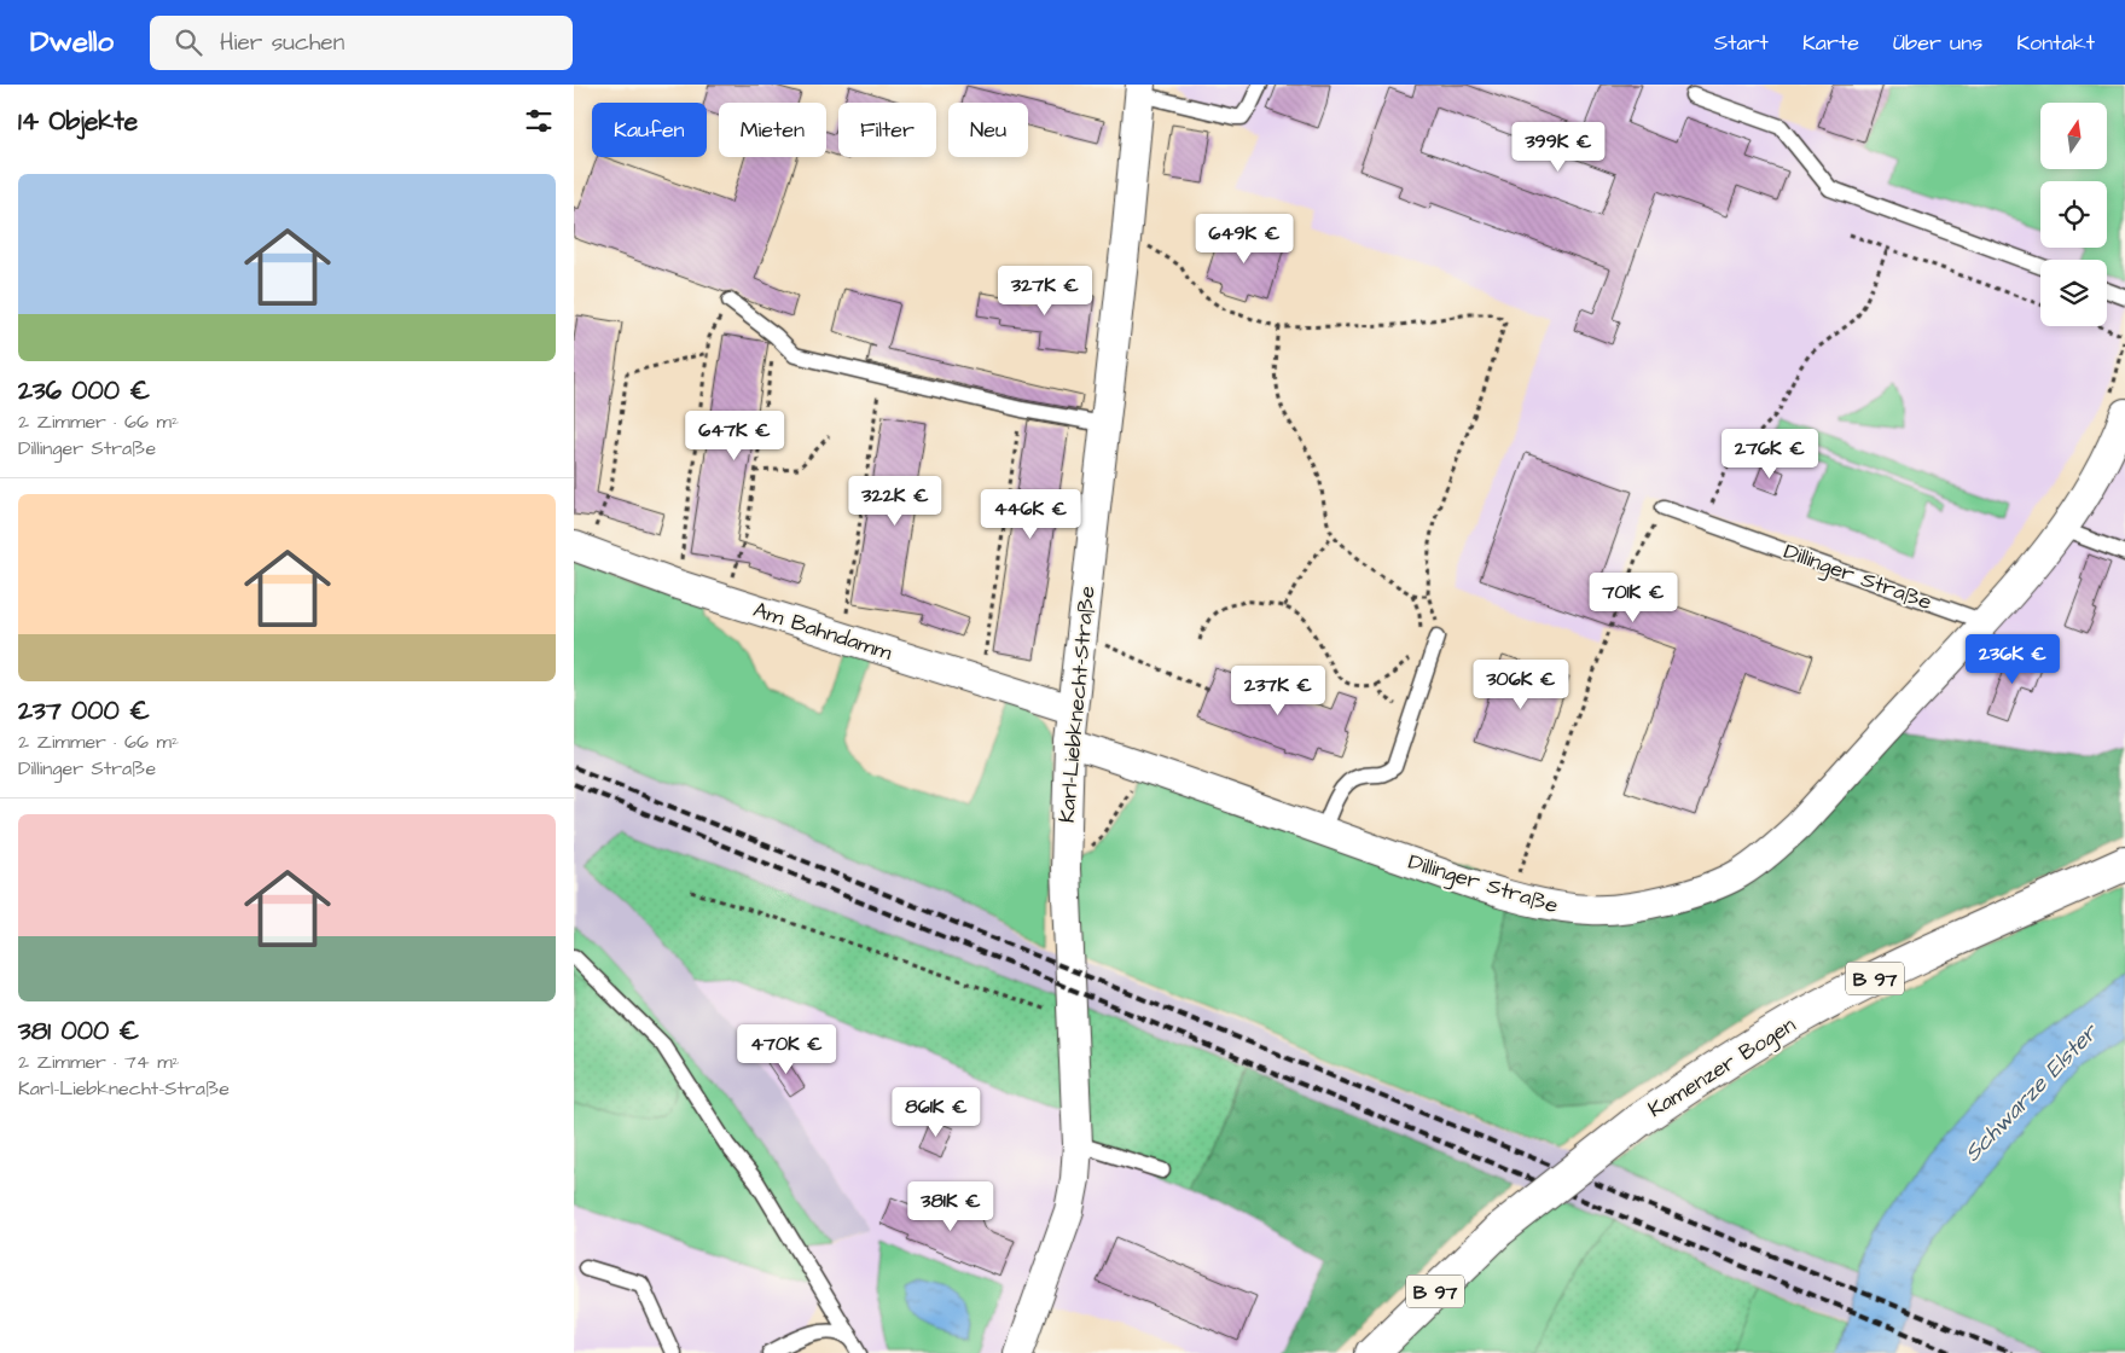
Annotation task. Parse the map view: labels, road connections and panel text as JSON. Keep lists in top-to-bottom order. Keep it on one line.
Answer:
{"streets":{"main road":["B 97","Kamenzer Bogen"],"street":["Dillinger Straße","Am Bahndamm","Karl-Liebknecht-Straße"]},"crossings":[["Dillinger Straße","Karl-Liebknecht-Straße"],["Am Bahndamm","Karl-Liebknecht-Straße"]],"water":["Schwarze Elster"],"north":"top","page":{"header":"Dwello","search":"Hier suchen","nav":["Start","Karte","Über uns","Kontakt"],"heading":"14 Objekte","chip":["Kaufen","Mieten","Filter","Neu"],"price":["399K €","649K €","327K €","647K €","276K €","322K €","446K €","701K €","236K €","306K €","237K €","470K €","861K €","381K €"],"list":[{"name":"236 000 €","note":"2 Zimmer · 66 m² · Dillinger Straße"},{"name":"237 000 €","note":"2 Zimmer · 66 m² · Dillinger Straße"},{"name":"381 000 €","note":"2 Zimmer · 74 m² · Karl-Liebknecht-Straße"}]}}
